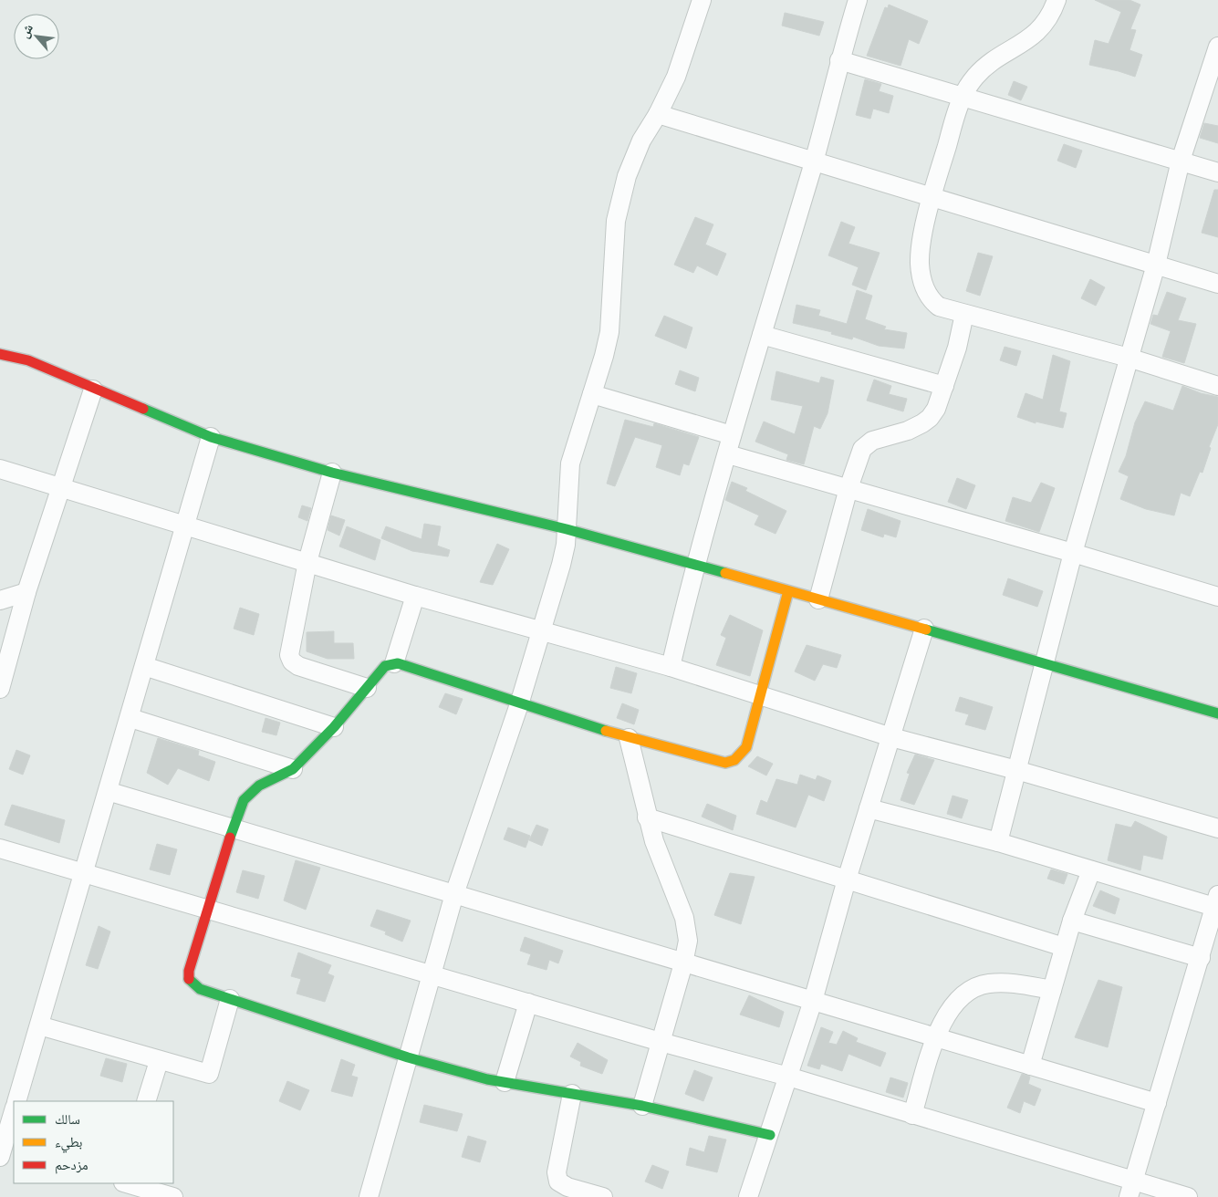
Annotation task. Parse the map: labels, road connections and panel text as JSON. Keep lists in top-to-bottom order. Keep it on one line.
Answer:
{"legend":["سالك","بطيء","مزدحم"],"north":"top left"}
